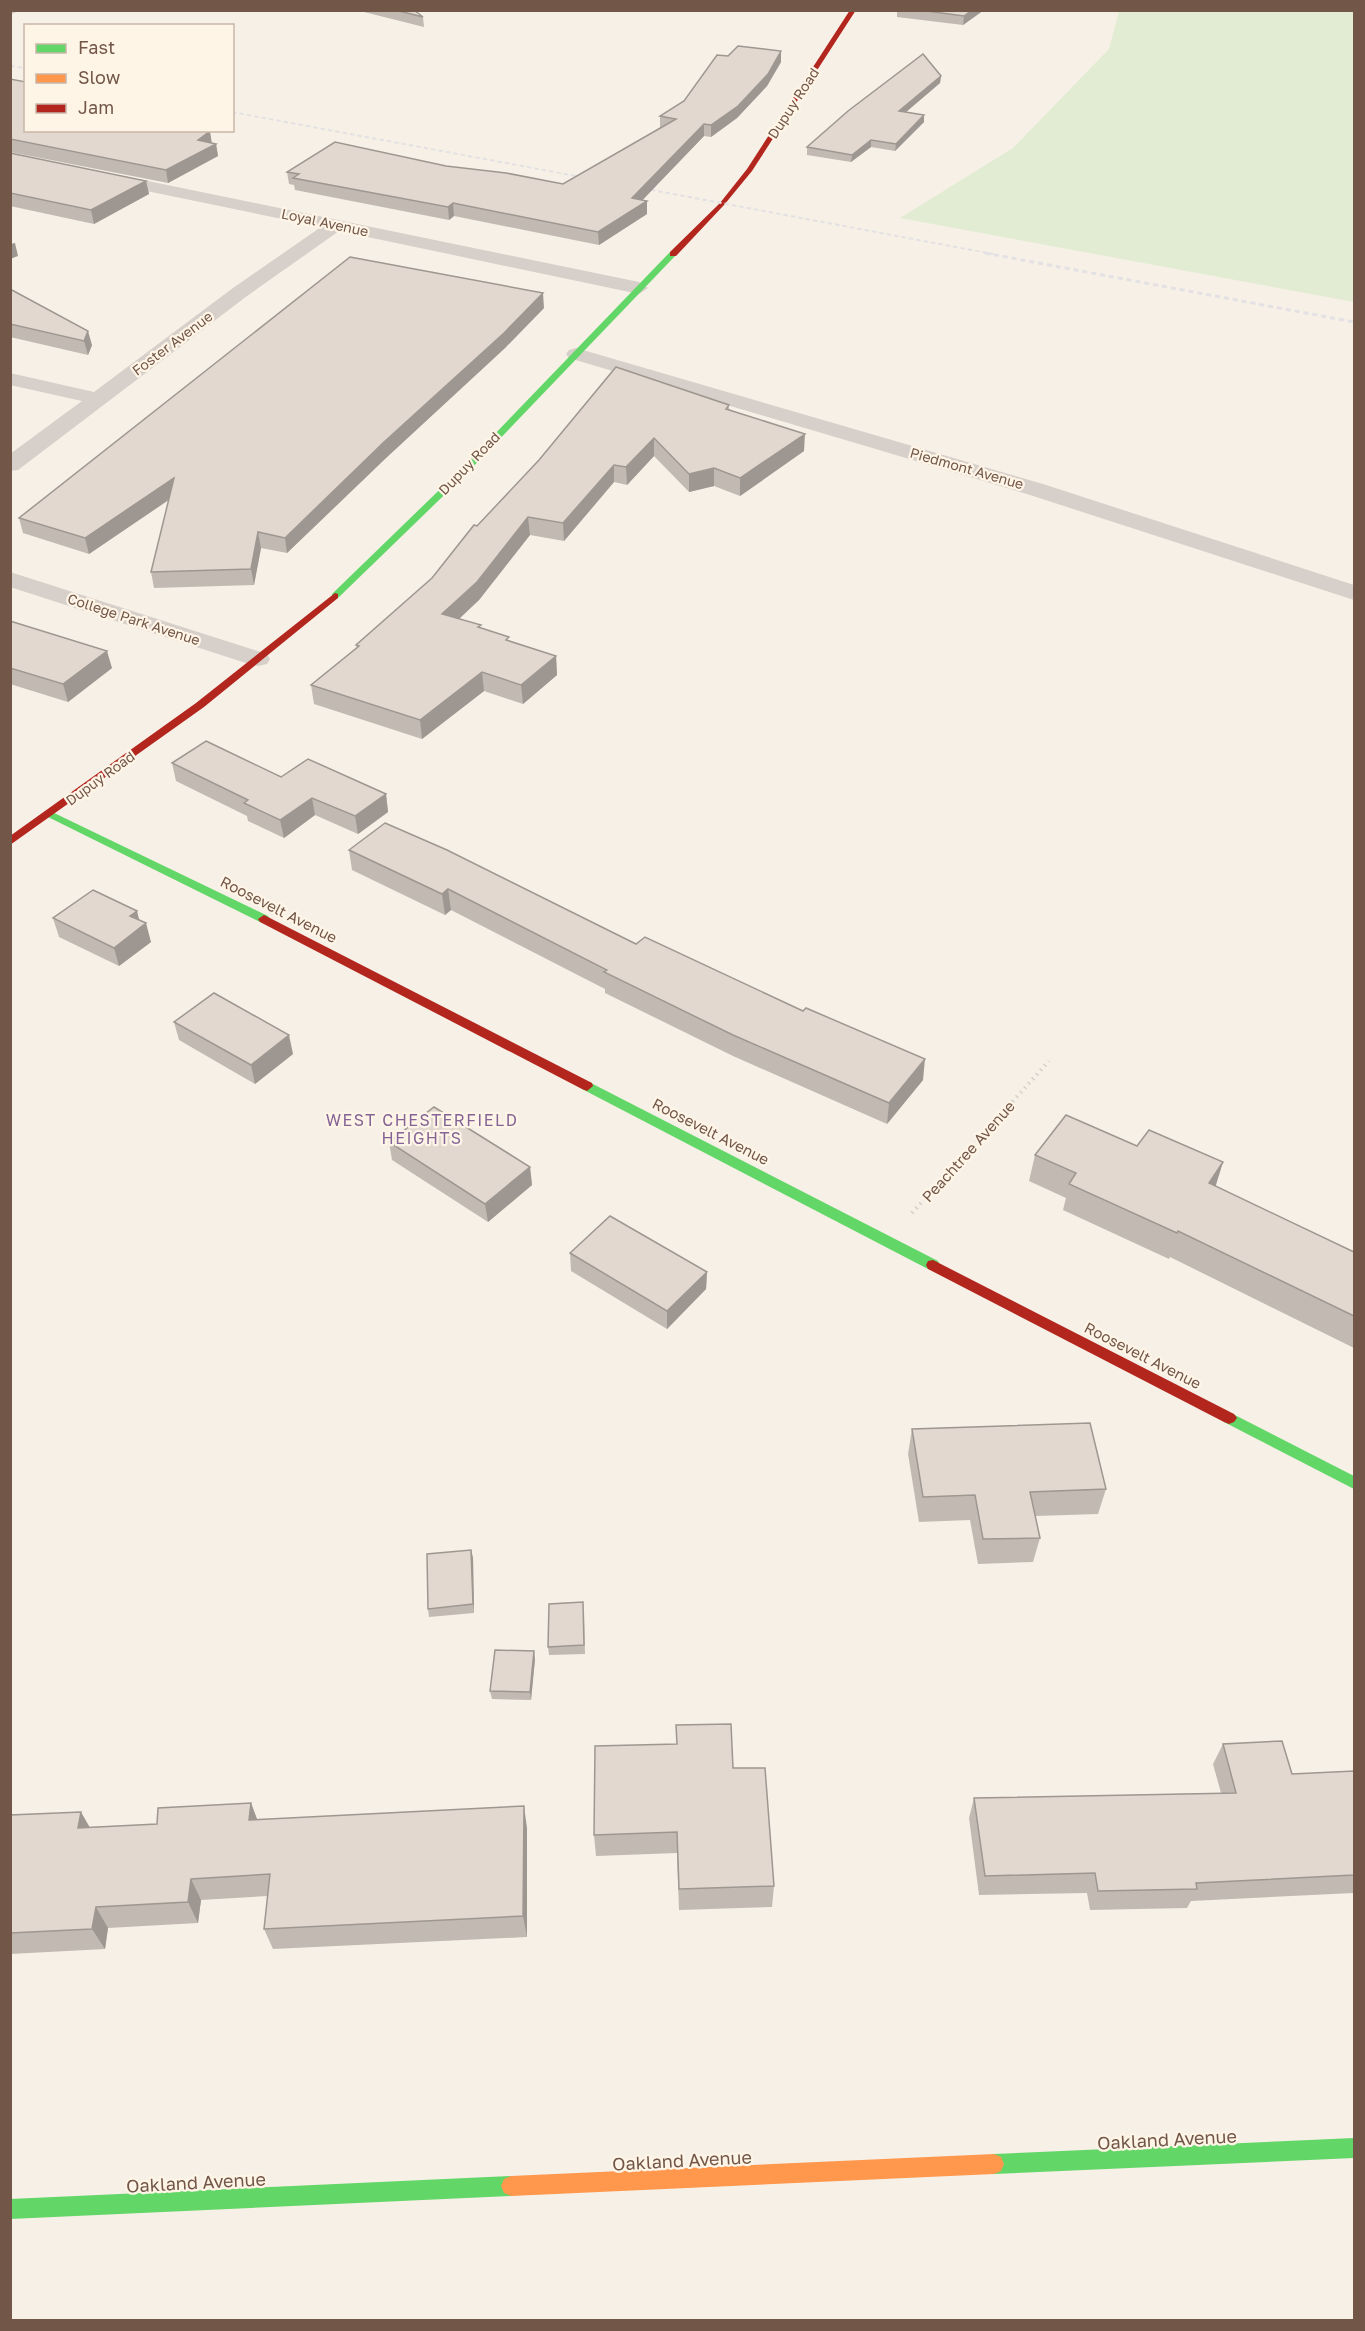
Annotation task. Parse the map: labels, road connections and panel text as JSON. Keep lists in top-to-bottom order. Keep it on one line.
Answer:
{"streets":{"street":["Dupuy Road","Loyal Avenue","Foster Avenue","Piedmont Avenue","College Park Avenue","Roosevelt Avenue","Oakland Avenue"],"path":["Peachtree Avenue"]},"crossings":[["Dupuy Road","Loyal Avenue"],["Dupuy Road","Piedmont Avenue"],["Dupuy Road","College Park Avenue"],["Dupuy Road","Roosevelt Avenue"],["Loyal Avenue","Foster Avenue"],["Roosevelt Avenue","Peachtree Avenue"]],"districts":["WEST CHESTERFIELD HEIGHTS"],"legend":["Fast","Slow","Jam"]}
